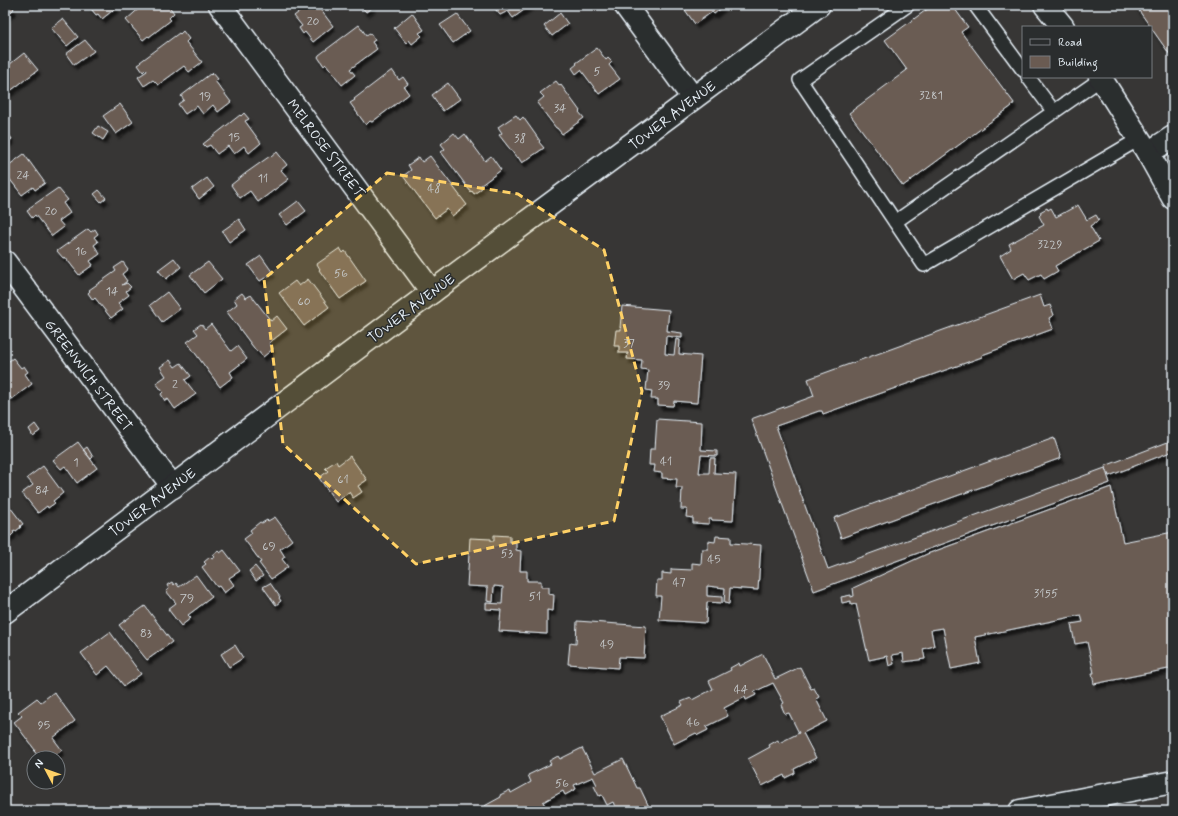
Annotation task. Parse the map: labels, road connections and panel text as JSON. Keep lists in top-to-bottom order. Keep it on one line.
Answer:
{"streets":{"main road":["TOWER AVENUE","MELROSE STREET","GREENWICH STREET"]},"crossings":[["TOWER AVENUE","MELROSE STREET"],["TOWER AVENUE","GREENWICH STREET"]],"house_numbers":["20","5","3281","19","34","15","38","24","11","48","20","3229","16","56","14","60","37","2","39","41","1","61","84","69","53","45","47","3155","51","79","83","49","44","46","95","56"],"legend":["Road","Building"],"north":"top left"}
